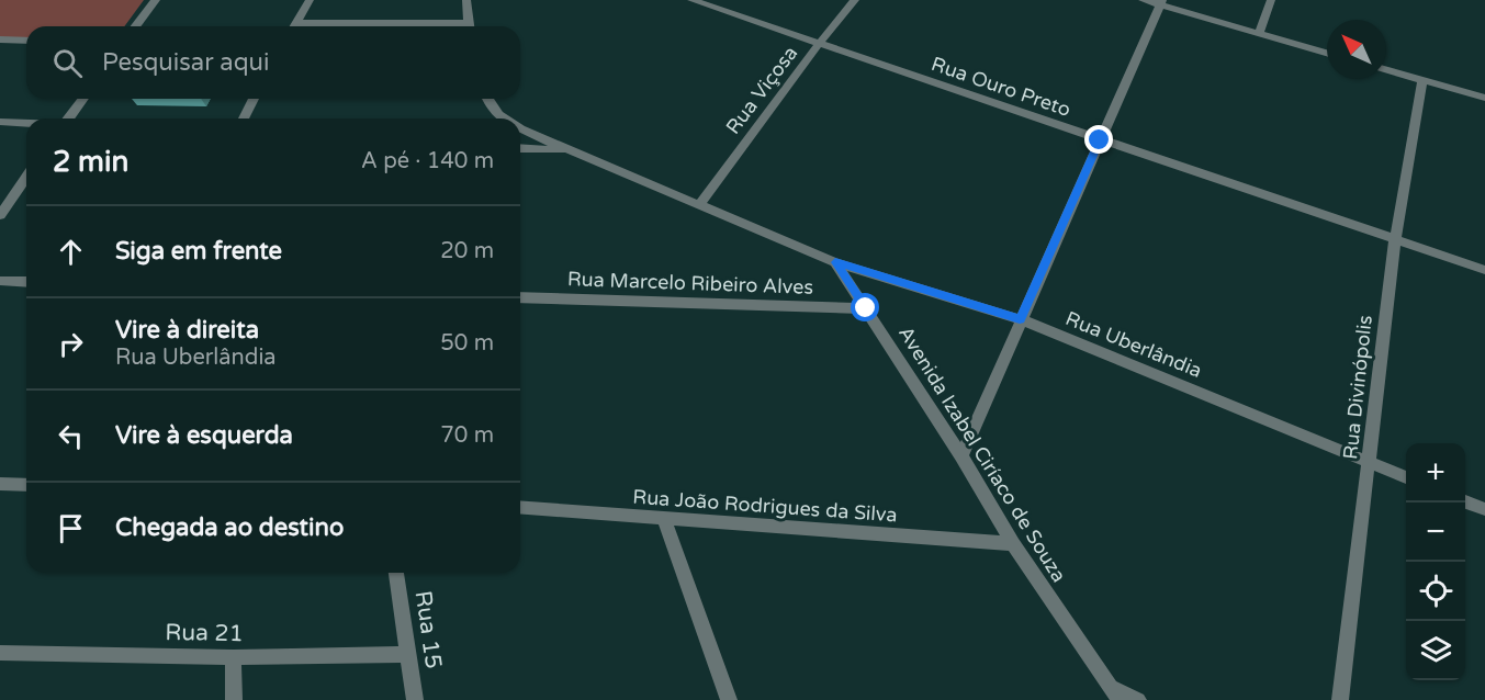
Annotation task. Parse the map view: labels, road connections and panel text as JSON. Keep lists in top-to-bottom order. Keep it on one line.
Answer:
{"streets":{"street":["Rua Ouro Preto","Rua Viçosa","Rua Marcelo Ribeiro Alves","Rua Uberlândia","Rua Divinópolis","Avenida Izabel Ciríaco de Souza","Rua João Rodrigues da Silva","Rua 15","Rua 21"]},"crossings":[["Rua Ouro Preto","Rua Viçosa"],["Rua Ouro Preto","Rua Divinópolis"],["Rua Marcelo Ribeiro Alves","Avenida Izabel Ciríaco de Souza"],["Rua Uberlândia","Rua Divinópolis"],["Rua Uberlândia","Avenida Izabel Ciríaco de Souza"],["Avenida Izabel Ciríaco de Souza","Rua João Rodrigues da Silva"],["Rua 15","Rua 21"]],"north":"top left","page":{"search":"Pesquisar aqui","heading":["2 min","A pé · 140 m"],"list":[["Siga em frente","20 m"],["Vire à direita","Rua Uberlândia","50 m"],["Vire à esquerda","70 m"],"Chegada ao destino"],"map_buttons":["+","−"]}}
